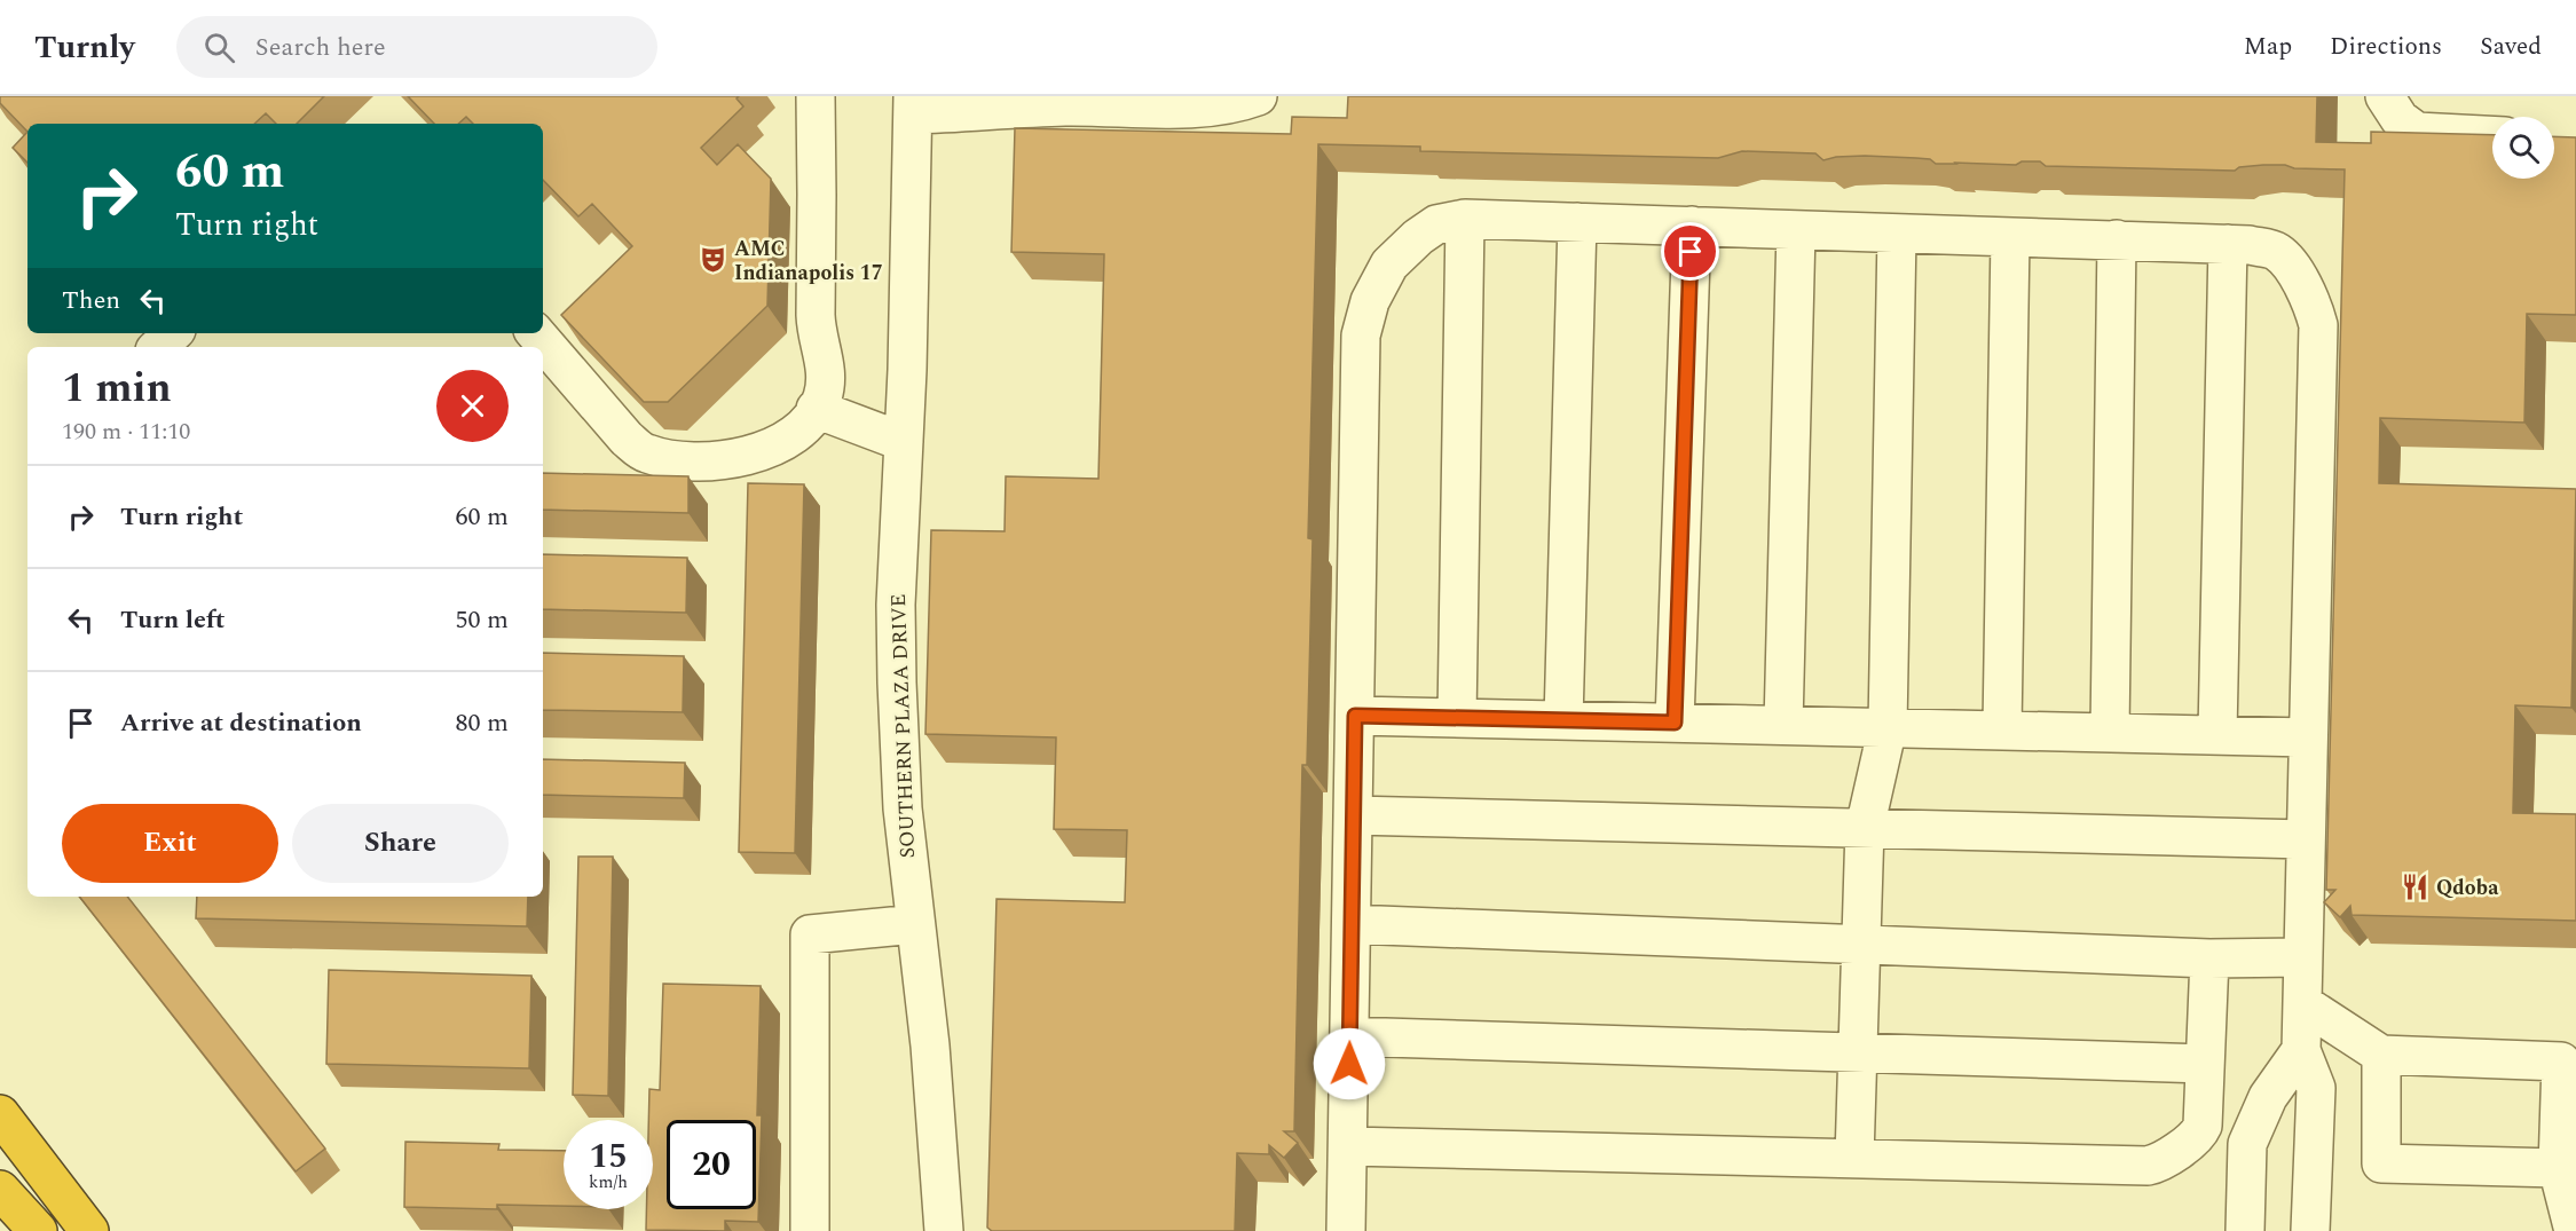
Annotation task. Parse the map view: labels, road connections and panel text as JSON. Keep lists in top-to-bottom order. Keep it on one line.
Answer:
{"streets":{"street":["SOUTHERN PLAZA DRIVE"]},"places":{"theatre":["AMC Indianapolis 17"],"restaurant":["Qdoba"]},"page":{"header":"Turnly","search":"Search here","nav":["Map","Directions","Saved"],"turn":["60 m","Turn right"],"then":"Then","heading":["1 min","190 m · 11:10"],"list":[{"name":"Turn right","value":"60 m"},{"name":"Turn left","value":"50 m"},{"name":"Arrive at destination","value":"80 m"}],"buttons":["Exit","Share"],"speed":"15 km/h","limit":"20"}}
